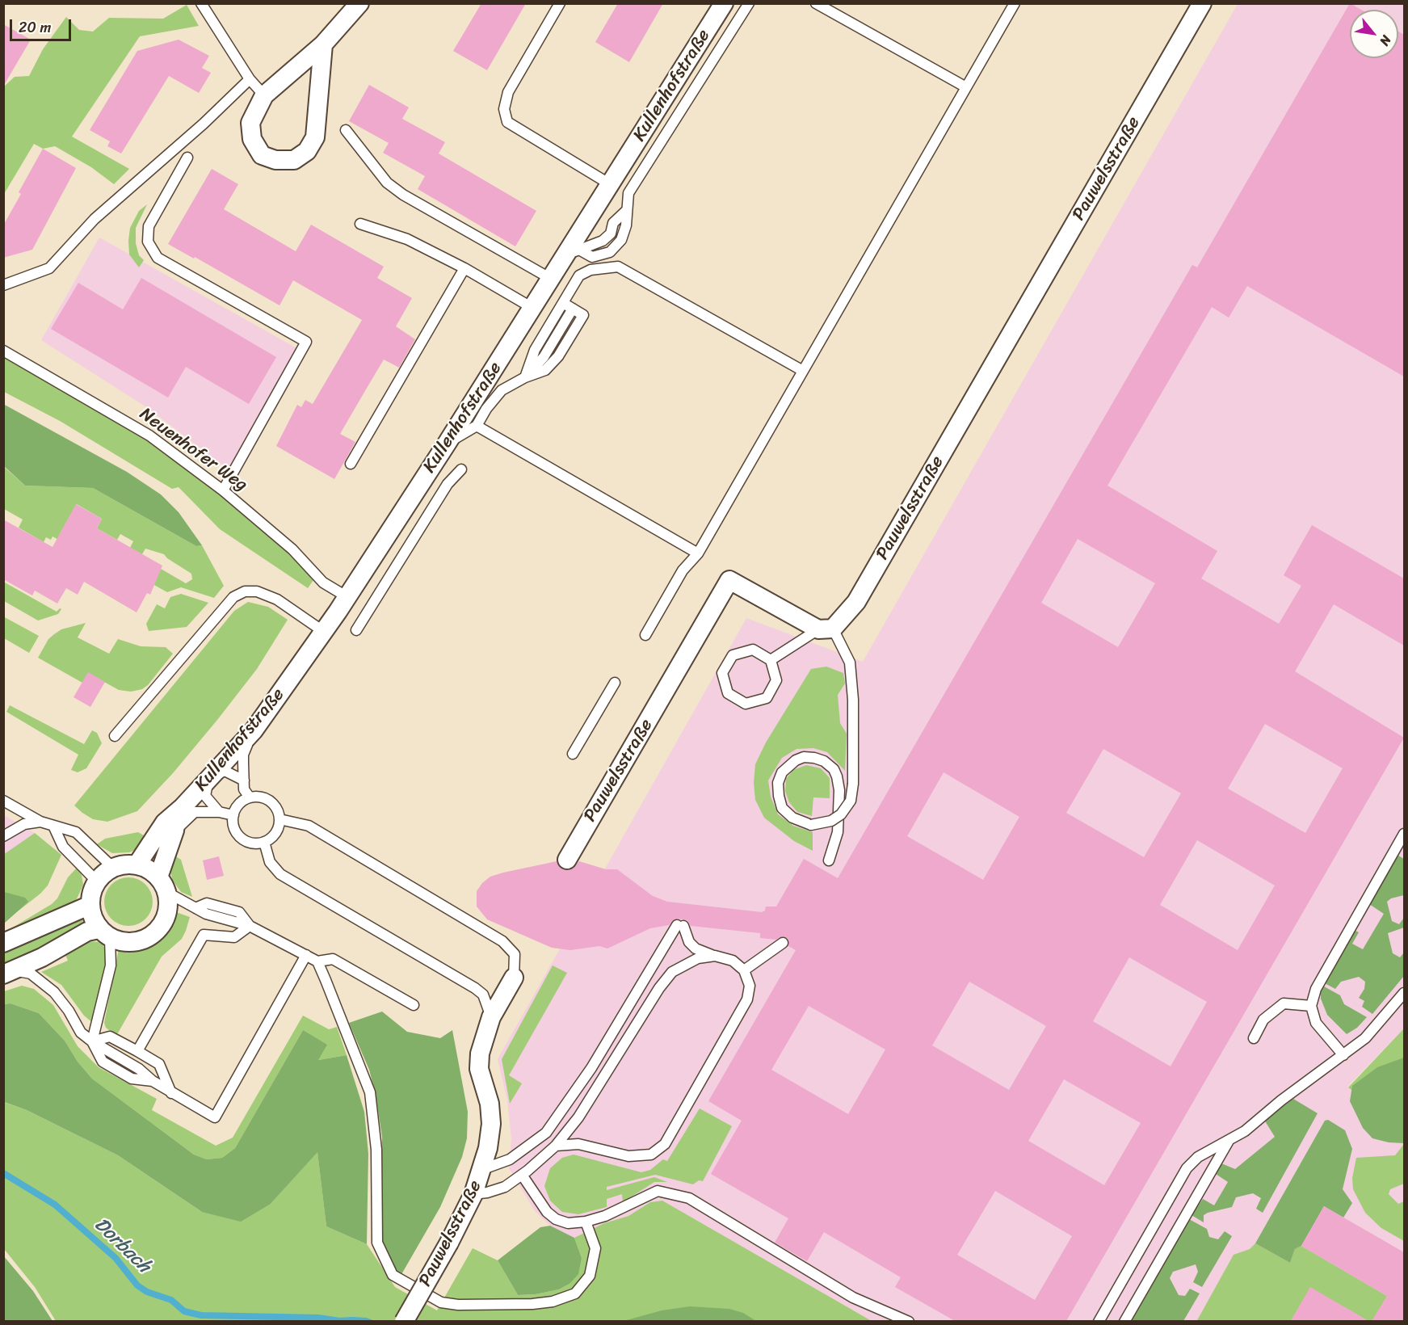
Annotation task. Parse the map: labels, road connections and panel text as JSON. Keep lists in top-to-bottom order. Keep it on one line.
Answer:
{"streets":{"street":["Kullenhofstraße","Pauwelsstraße"],"lane":["Neuenhofer Weg"]},"crossings":[["Kullenhofstraße","Neuenhofer Weg"]],"water":["Dorbach"],"scale_bar":"20 m","north":"bottom right"}
